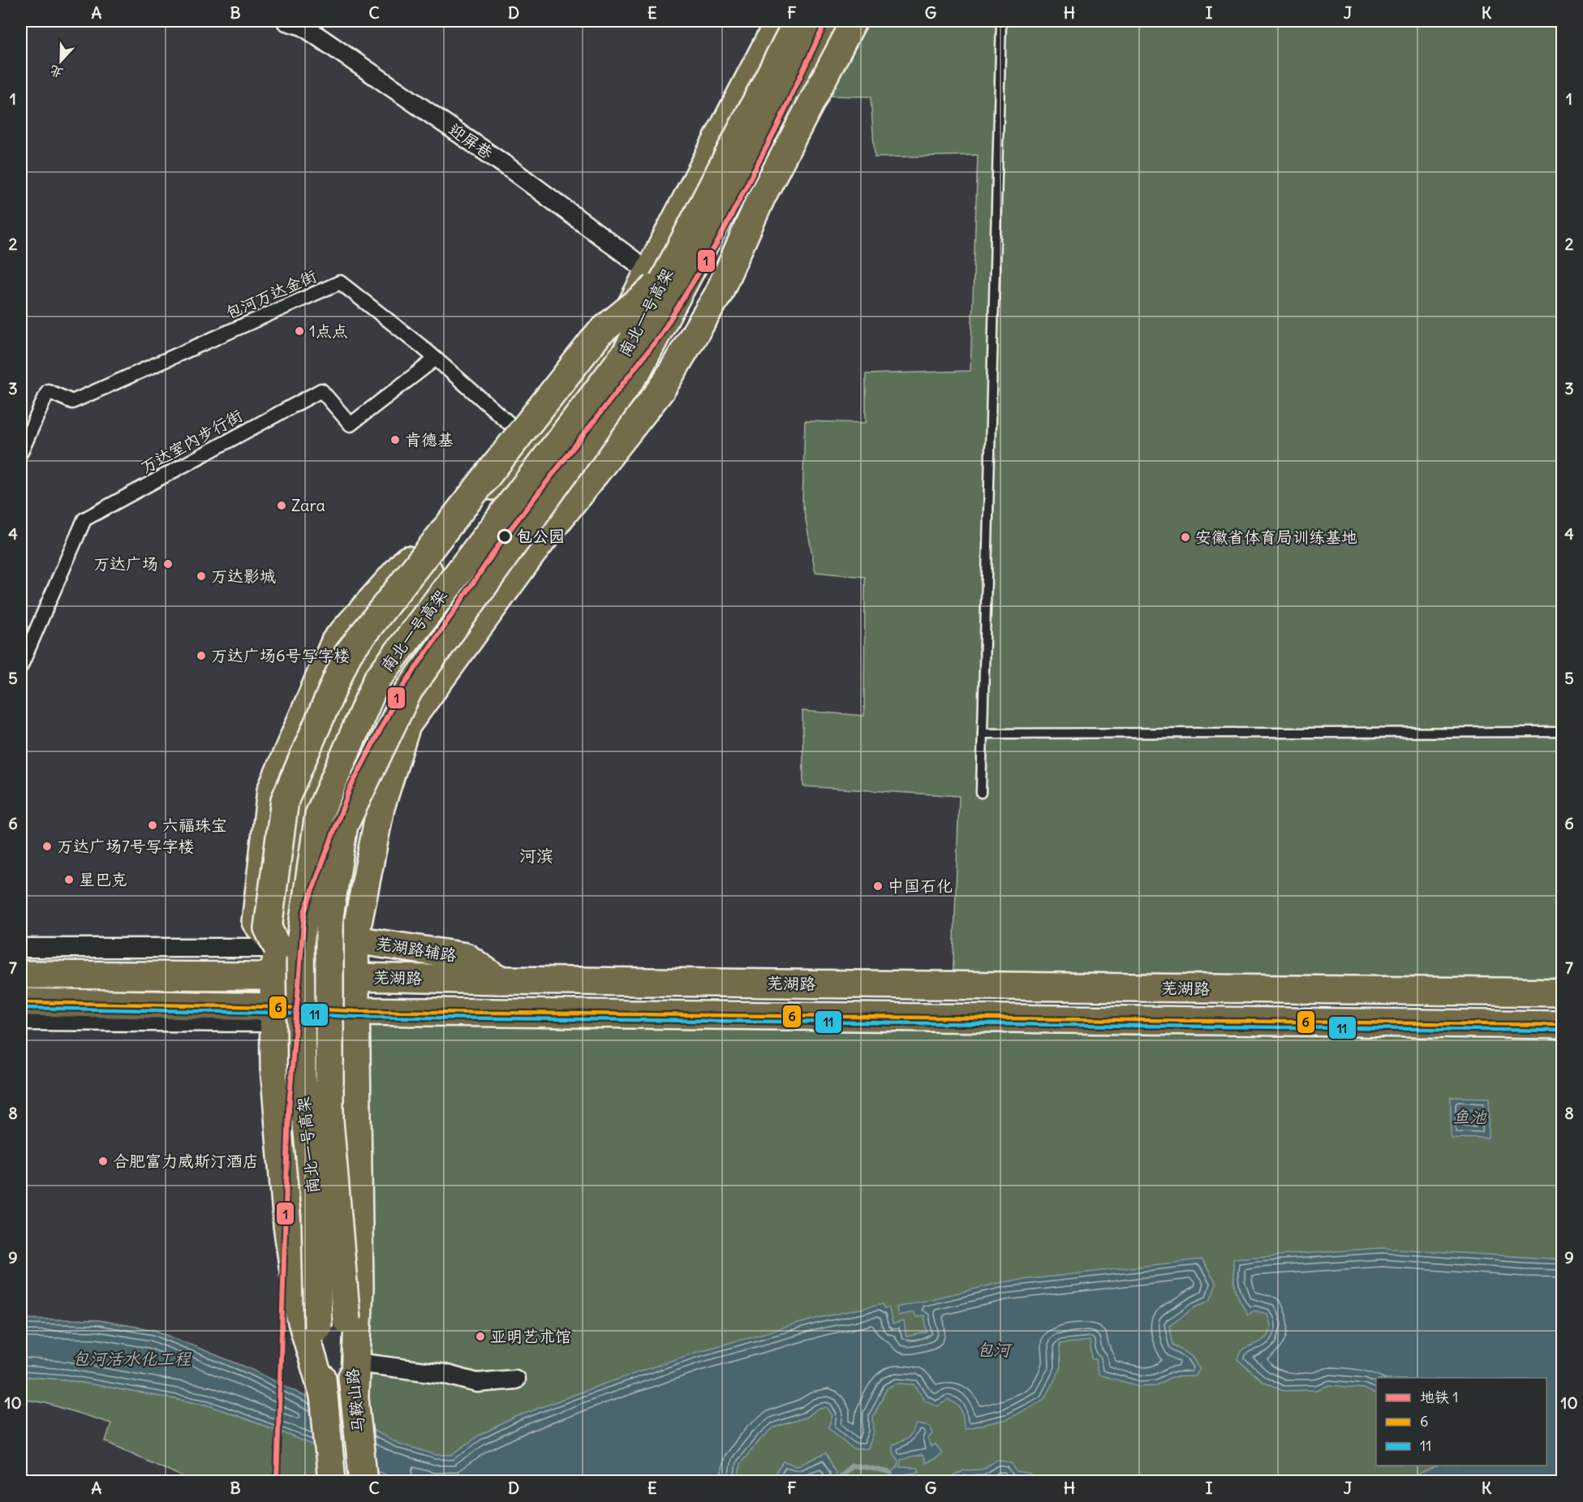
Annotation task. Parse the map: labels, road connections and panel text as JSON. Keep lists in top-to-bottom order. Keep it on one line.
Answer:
{"streets":{"main road":["南北一号高架","芜湖路辅路","芜湖路","马鞍山路"],"street":["迎屏巷","包河万达金街","万达室内步行街"]},"crossings":[["迎屏巷","南北一号高架"],["包河万达金街","万达室内步行街"],["南北一号高架","马鞍山路"],["芜湖路辅路","芜湖路"]],"districts":["河滨"],"water":["鱼池","包河","包河活水化工程"],"places":["1点点","肯德基","Zara","包公园","安徽省体育局训练基地","万达广场","万达影城","万达广场6号写字楼","六福珠宝","万达广场7号写字楼","星巴克","中国石化","合肥富力威斯汀酒店","亚明艺术馆"],"lines":["metro line 1","transit line 6","transit line 11"],"legend":["地铁 1","6","11"],"north":"bottom","grid":{"columns":["A","B","C","D","E","F","G","H","I","J","K"],"rows":["1","2","3","4","5","6","7","8","9","10"]}}
